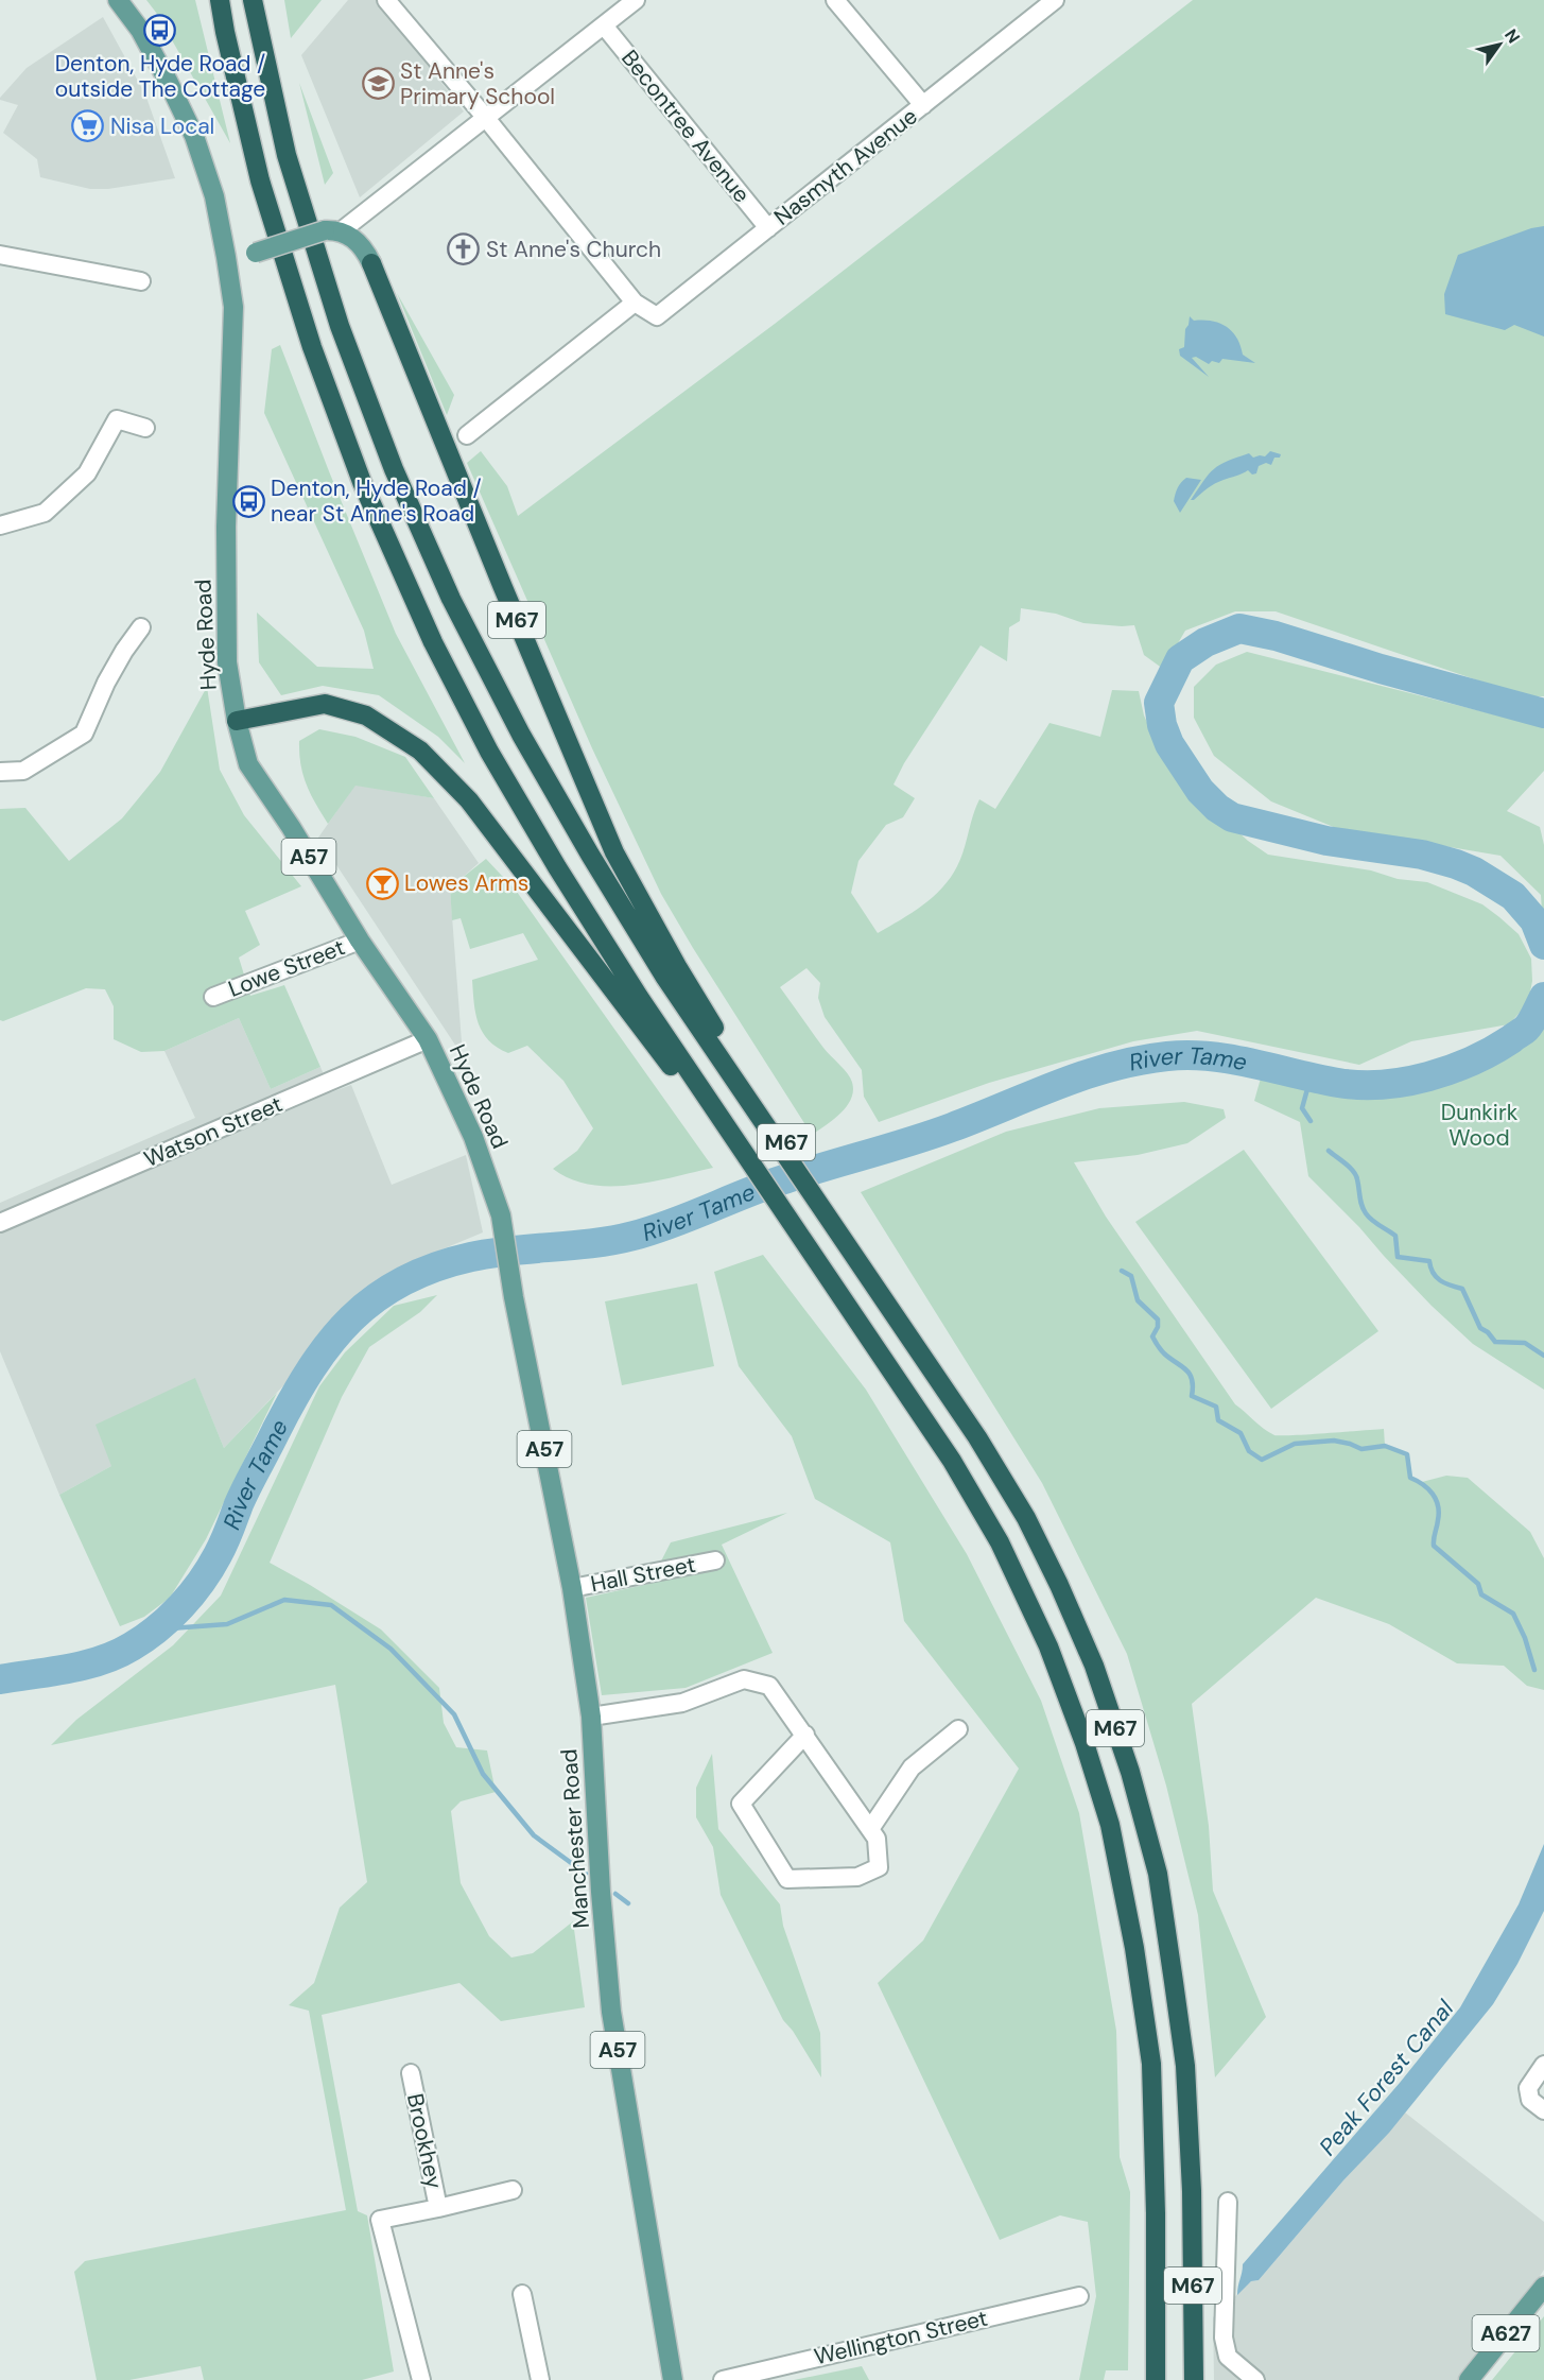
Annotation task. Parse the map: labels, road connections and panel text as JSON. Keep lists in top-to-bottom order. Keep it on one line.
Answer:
{"streets":{"highway":["M67"],"main road":["Hyde Road","A57","Manchester Road","A627"],"street":["Becontree Avenue","Nasmyth Avenue","Lowe Street","Watson Street","Hall Street","Brookhey","Wellington Street"]},"crossings":[["Becontree Avenue","Nasmyth Avenue"],["M67","Hyde Road"],["Hyde Road","Lowe Street"],["Hyde Road","Watson Street"],["Hyde Road","Manchester Road"],["Hall Street","Manchester Road"]],"water":["River Tame","Peak Forest Canal"],"parks":["Dunkirk Wood"],"places":{"bus stop":["Denton, Hyde Road / outside The Cottage","Denton, Hyde Road / near St Anne's Road"],"school or university":["St Anne's Primary School"],"supermarket":["Nisa Local"],"church":["St Anne's Church"],"bar":["Lowes Arms"]},"north":"top right"}
